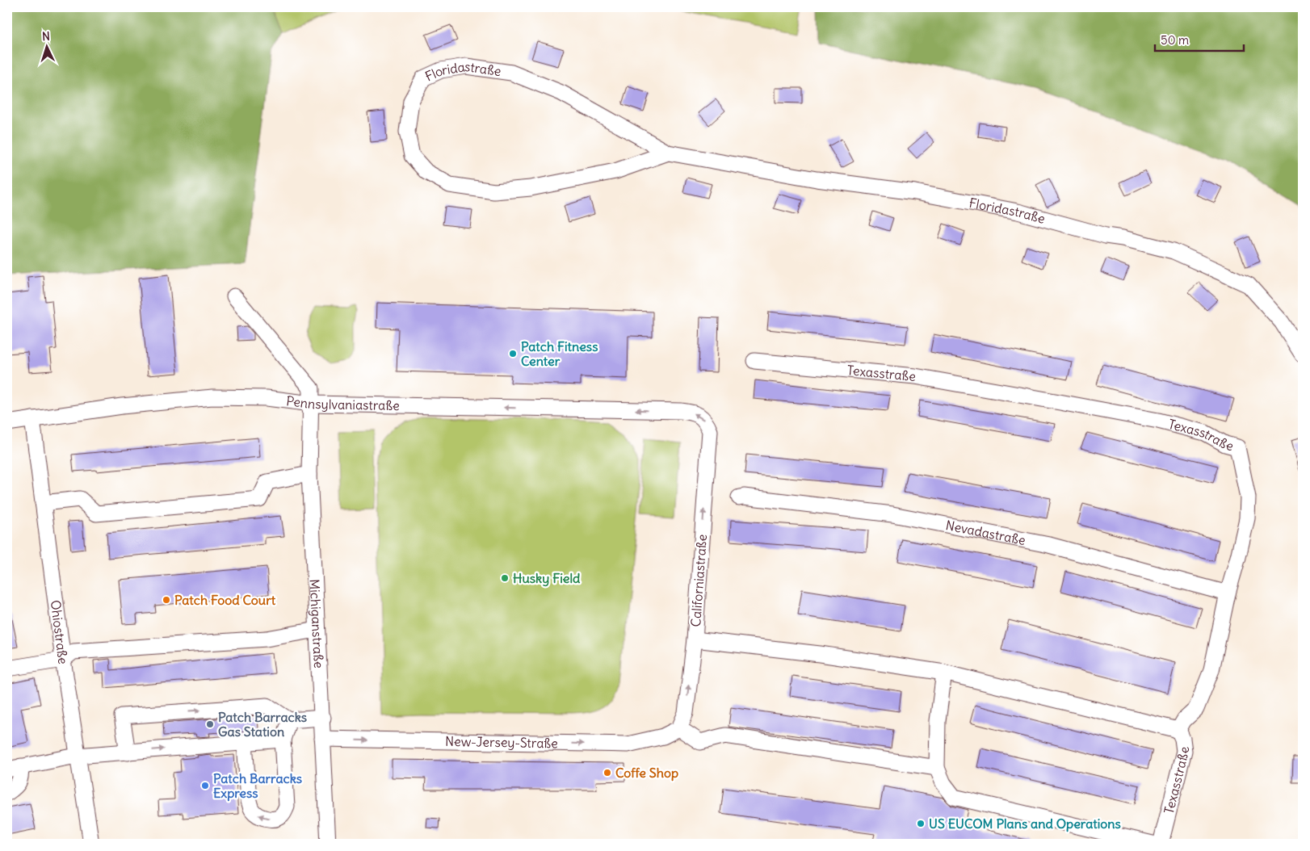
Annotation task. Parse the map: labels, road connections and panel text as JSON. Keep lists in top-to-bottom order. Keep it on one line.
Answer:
{"streets":{"street":["Floridastraße","Texasstraße","Pennsylvaniastraße","Nevadastraße","Californiastraße","Michiganstraße","Ohiostraße","New-Jersey-Straße"]},"crossings":[["Texasstraße","Nevadastraße"],["Pennsylvaniastraße","Californiastraße"],["Pennsylvaniastraße","Michiganstraße"],["Pennsylvaniastraße","Ohiostraße"],["Californiastraße","New-Jersey-Straße"],["Michiganstraße","New-Jersey-Straße"]],"one_way":["Pennsylvaniastraße","Californiastraße","New-Jersey-Straße"],"places":["Patch Fitness Center","Husky Field","Patch Food Court","Patch Barracks Gas Station","Coffe Shop","Patch Barracks Express","US EUCOM Plans and Operations"],"scale_bar":"50 m","north":"top"}
